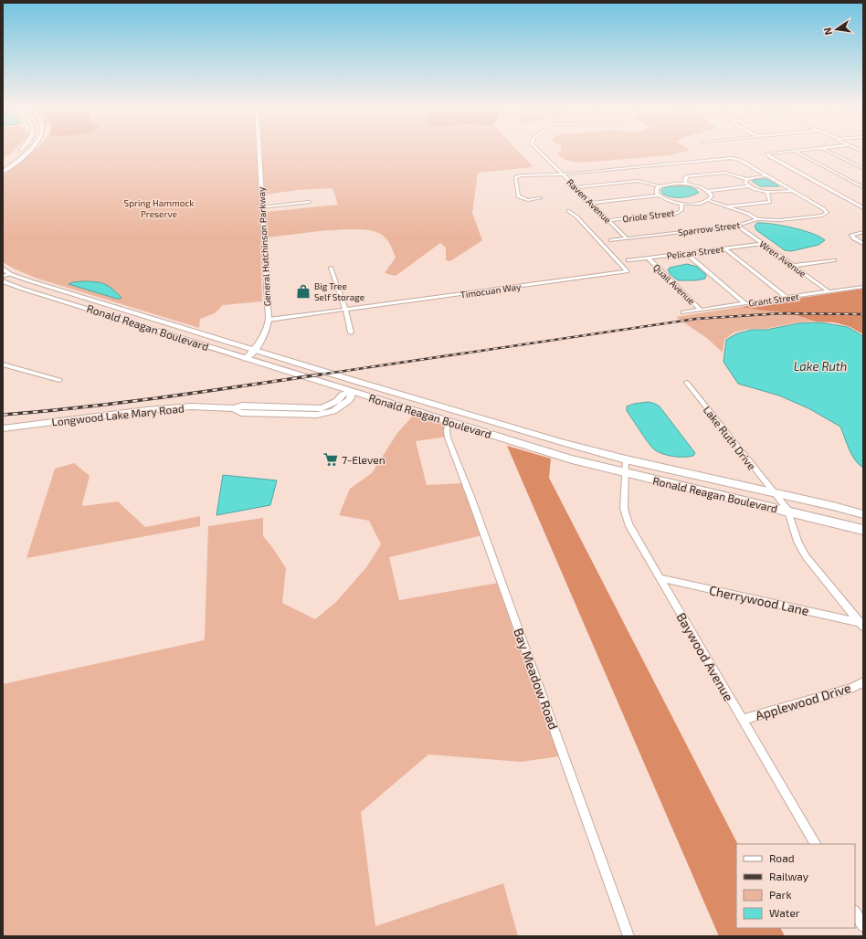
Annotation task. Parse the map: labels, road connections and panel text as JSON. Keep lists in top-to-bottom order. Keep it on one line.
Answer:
{"streets":{"main road":["Ronald Reagan Boulevard"],"street":["Raven Avenue","Oriole Street","Sparrow Street","General Hutchinson Parkway","Pelican Street","Wren Avenue","Quail Avenue","Timocuan Way","Grant Street","Longwood Lake Mary Road","Lake Ruth Drive","Cherrywood Lane","Baywood Avenue","Bay Meadow Road","Applewood Drive"]},"crossings":[["Raven Avenue","Oriole Street"],["Raven Avenue","Sparrow Street"],["Sparrow Street","Wren Avenue"],["General Hutchinson Parkway","Timocuan Way"],["General Hutchinson Parkway","Ronald Reagan Boulevard"],["Pelican Street","Wren Avenue"],["Pelican Street","Quail Avenue"],["Wren Avenue","Grant Street"],["Quail Avenue","Grant Street"],["Ronald Reagan Boulevard","Longwood Lake Mary Road"],["Ronald Reagan Boulevard","Lake Ruth Drive"],["Ronald Reagan Boulevard","Baywood Avenue"],["Ronald Reagan Boulevard","Bay Meadow Road"],["Cherrywood Lane","Baywood Avenue"],["Baywood Avenue","Applewood Drive"]],"water":["Lake Ruth"],"parks":["Spring Hammock Preserve"],"places":{"shop":["Big Tree Self Storage"],"supermarket":["7-Eleven"]},"legend":["Road","Railway","Park","Water"],"north":"left"}
